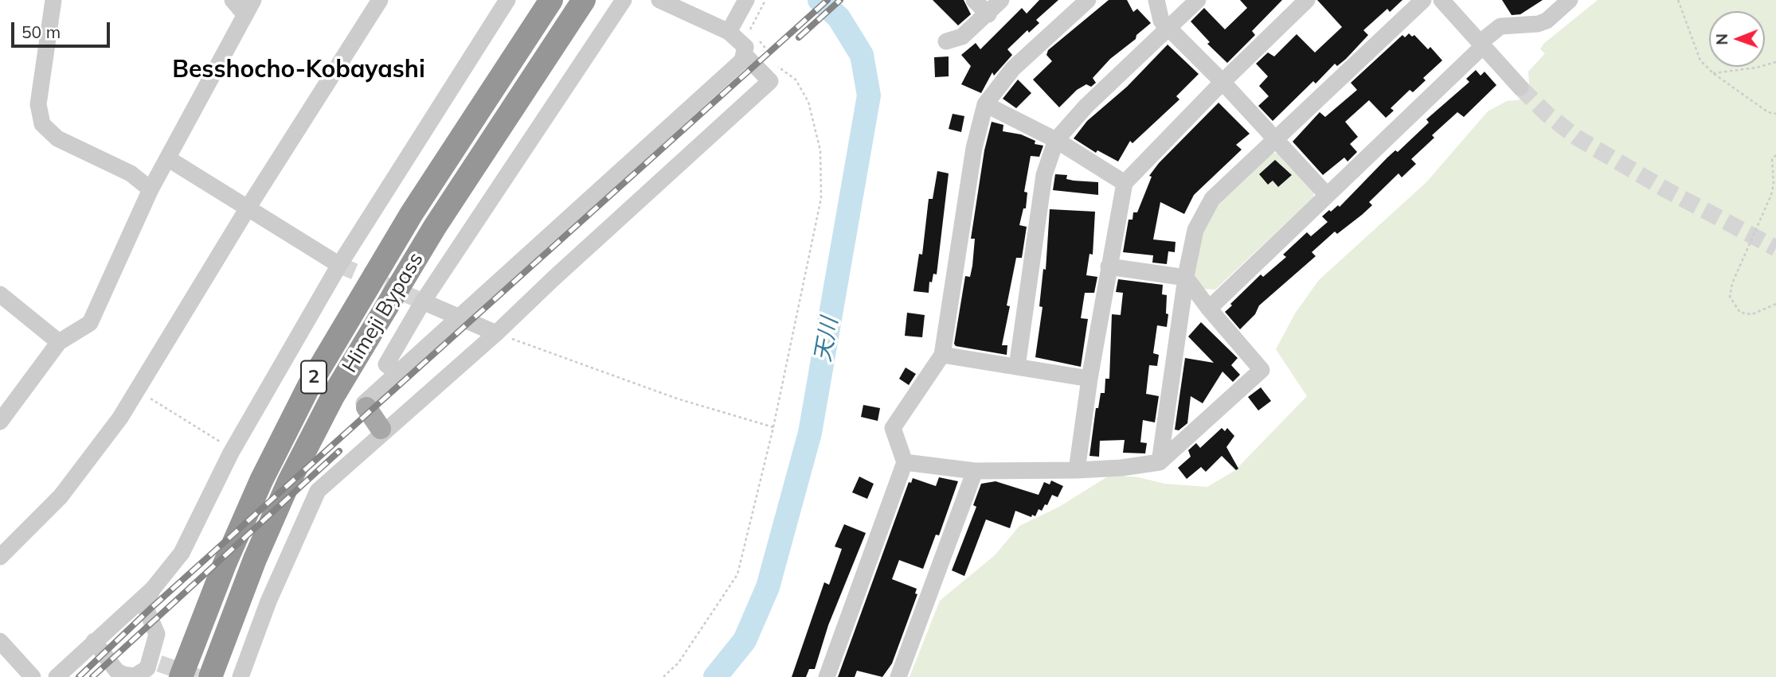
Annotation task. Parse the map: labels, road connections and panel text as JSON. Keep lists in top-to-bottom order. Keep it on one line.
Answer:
{"streets":{"highway":["Himeji Bypass","2"]},"districts":["Besshocho-Kobayashi"],"water":["天川"],"scale_bar":"50 m","north":"left"}
